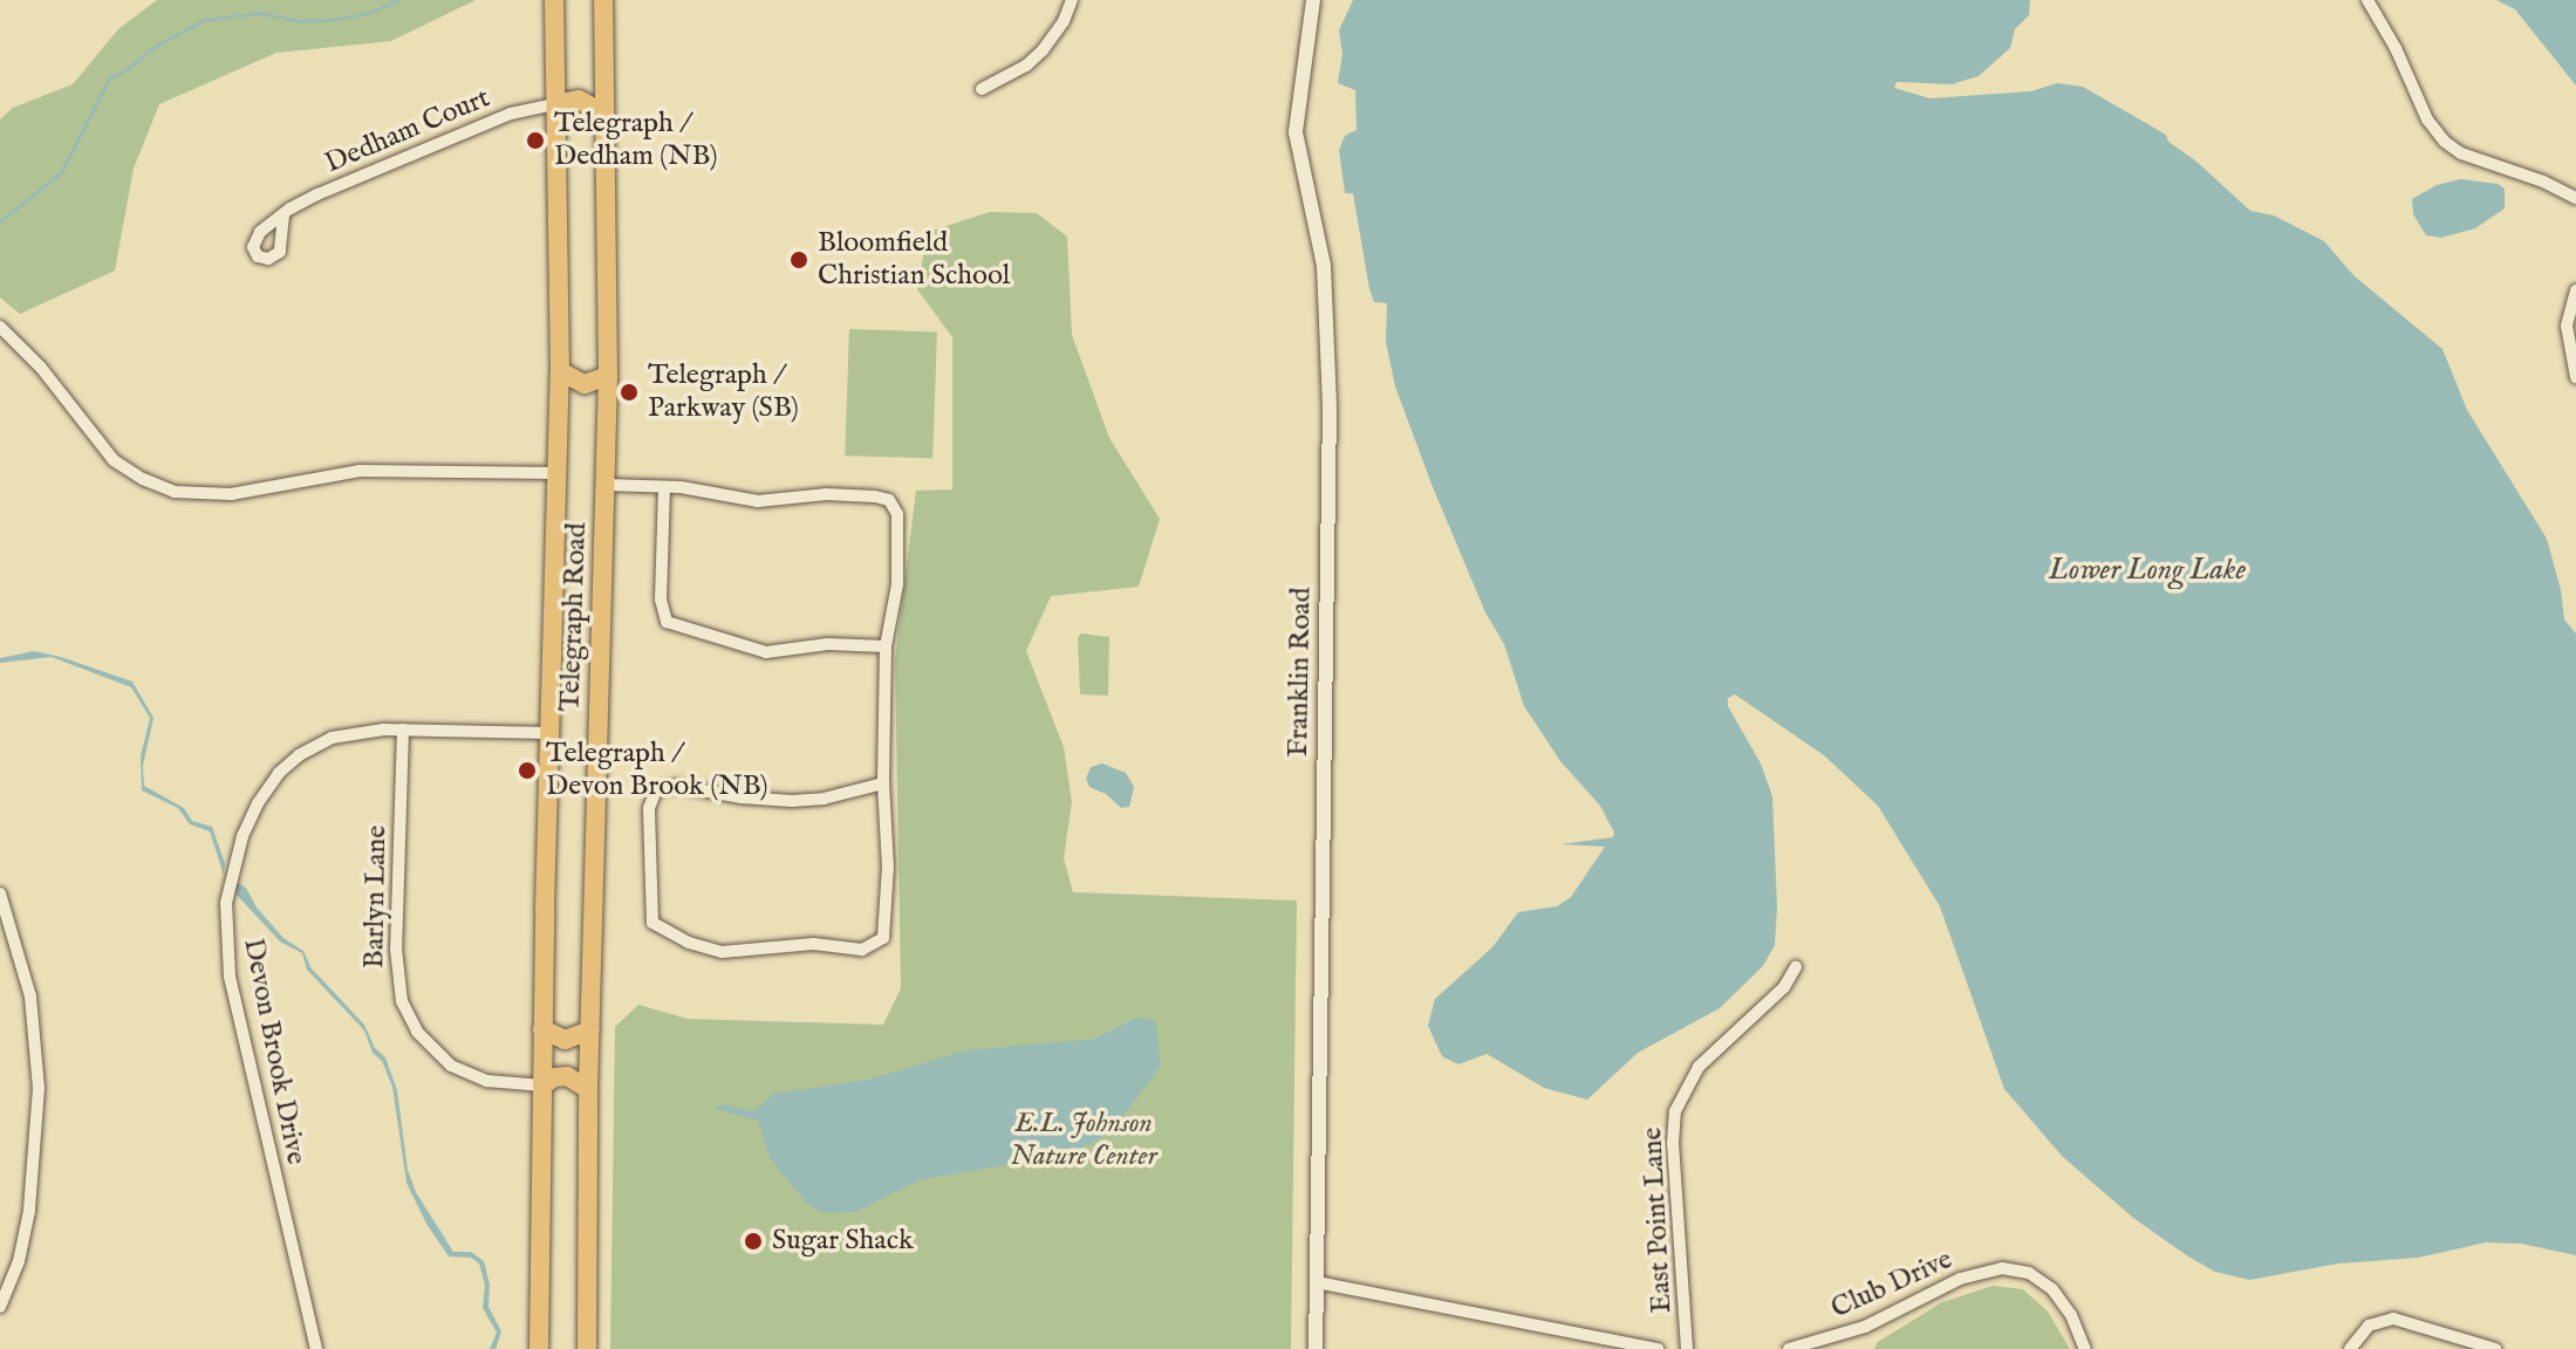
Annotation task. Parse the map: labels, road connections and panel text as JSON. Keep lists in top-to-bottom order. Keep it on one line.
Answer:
{"streets":{"highway":["Telegraph Road"],"street":["Dedham Court","Franklin Road","Barlyn Lane","Devon Brook Drive","East Point Lane","Club Drive"]},"crossings":[["Dedham Court","Telegraph Road"],["Telegraph Road","Barlyn Lane"],["Telegraph Road","Devon Brook Drive"],["Barlyn Lane","Devon Brook Drive"]],"water":["Lower Long Lake"],"parks":["E.L. Johnson Nature Center"],"places":["Telegraph / Dedham (NB)","Bloomfield Christian School","Telegraph / Parkway (SB)","Telegraph / Devon Brook (NB)","Sugar Shack"]}
